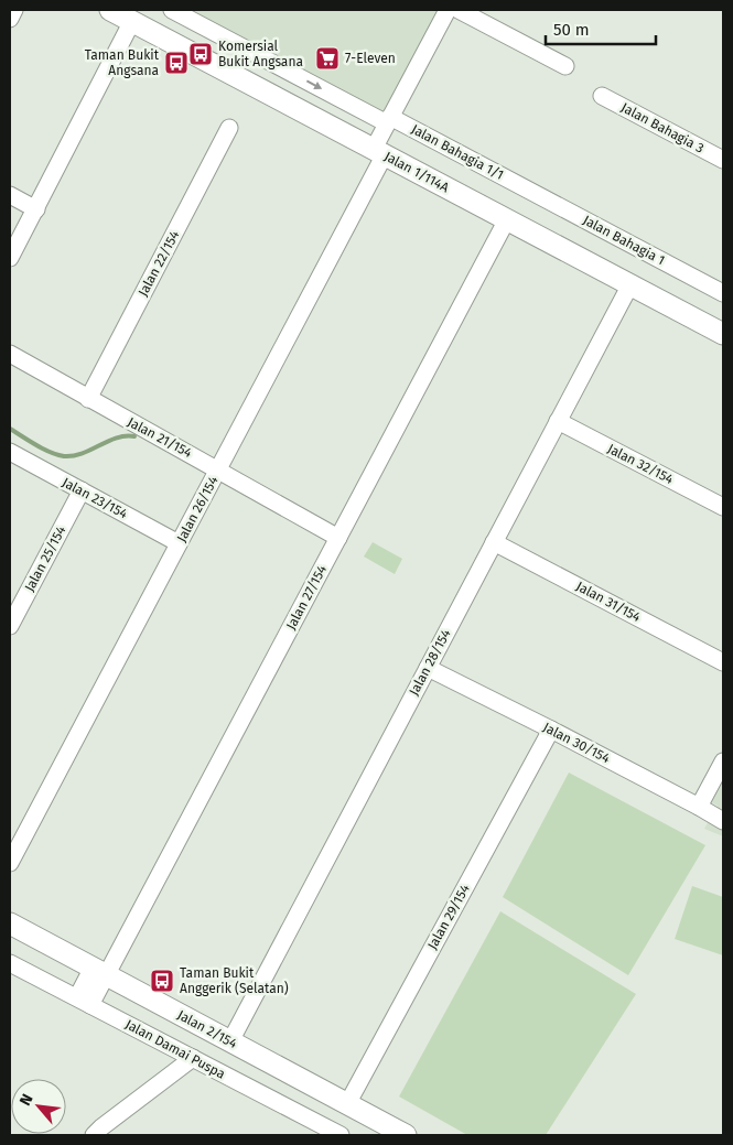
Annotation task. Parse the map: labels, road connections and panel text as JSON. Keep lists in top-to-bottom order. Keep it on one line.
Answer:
{"streets":{"street":["Jalan Bahagia 3","Jalan Bahagia 1/1","Jalan 1/114A","Jalan Bahagia 1","Jalan 22/154","Jalan 21/154","Jalan 32/154","Jalan 23/154","Jalan 26/154","Jalan 25/154","Jalan 27/154","Jalan 31/154","Jalan 28/154","Jalan 30/154","Jalan 29/154","Jalan 2/154","Jalan Damai Puspa"]},"crossings":[["Jalan Bahagia 1/1","Jalan Bahagia 1"],["Jalan Bahagia 1/1","Jalan 26/154"],["Jalan 1/114A","Jalan 26/154"],["Jalan 1/114A","Jalan 27/154"],["Jalan 1/114A","Jalan 28/154"],["Jalan 22/154","Jalan 21/154"],["Jalan 21/154","Jalan 26/154"],["Jalan 21/154","Jalan 27/154"],["Jalan 32/154","Jalan 28/154"],["Jalan 23/154","Jalan 26/154"],["Jalan 23/154","Jalan 25/154"],["Jalan 27/154","Jalan 2/154"],["Jalan 27/154","Jalan Damai Puspa"],["Jalan 31/154","Jalan 28/154"],["Jalan 28/154","Jalan 30/154"],["Jalan 28/154","Jalan 2/154"],["Jalan 30/154","Jalan 29/154"],["Jalan 29/154","Jalan 2/154"]],"one_way":["Jalan Bahagia 1/1"],"places":{"bus stop":["Komersial Bukit Angsana","Taman Bukit Angsana","Taman Bukit Anggerik (Selatan)"],"supermarket":["7-Eleven"]},"scale_bar":"50 m","north":"top left"}
